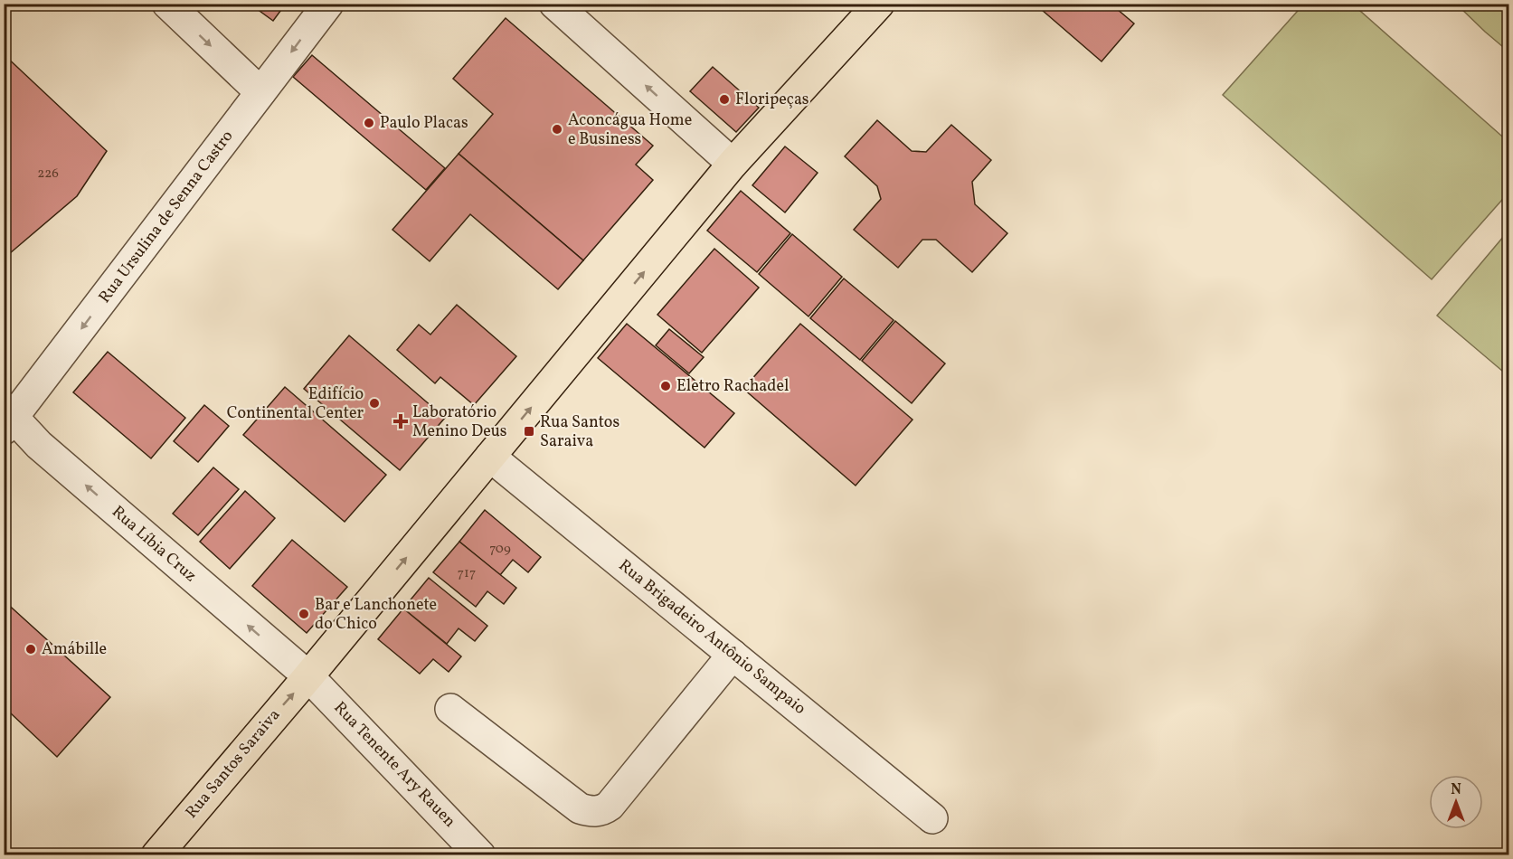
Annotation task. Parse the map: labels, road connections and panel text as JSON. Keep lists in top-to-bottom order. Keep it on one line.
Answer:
{"streets":{"main road":["Rua Santos Saraiva"],"street":["Rua Ursulina de Senna Castro","Rua Líbia Cruz","Rua Brigadeiro Antônio Sampaio","Rua Tenente Ary Rauen"]},"crossings":[["Rua Ursulina de Senna Castro","Rua Líbia Cruz"],["Rua Líbia Cruz","Rua Santos Saraiva"],["Rua Líbia Cruz","Rua Tenente Ary Rauen"],["Rua Brigadeiro Antônio Sampaio","Rua Santos Saraiva"],["Rua Santos Saraiva","Rua Tenente Ary Rauen"]],"one_way":["Rua Ursulina de Senna Castro","Rua Líbia Cruz","Rua Santos Saraiva"],"places":{"other":["Floripeças","Paulo Placas","Aconcágua Home e Business","Eletro Rachadel","Edifício Continental Center","Bar e Lanchonete do Chico","Amábille"],"health":["Laboratório Menino Deus"],"transit":["Rua Santos Saraiva"]},"house_numbers":["226","709","717"],"north":"top"}
